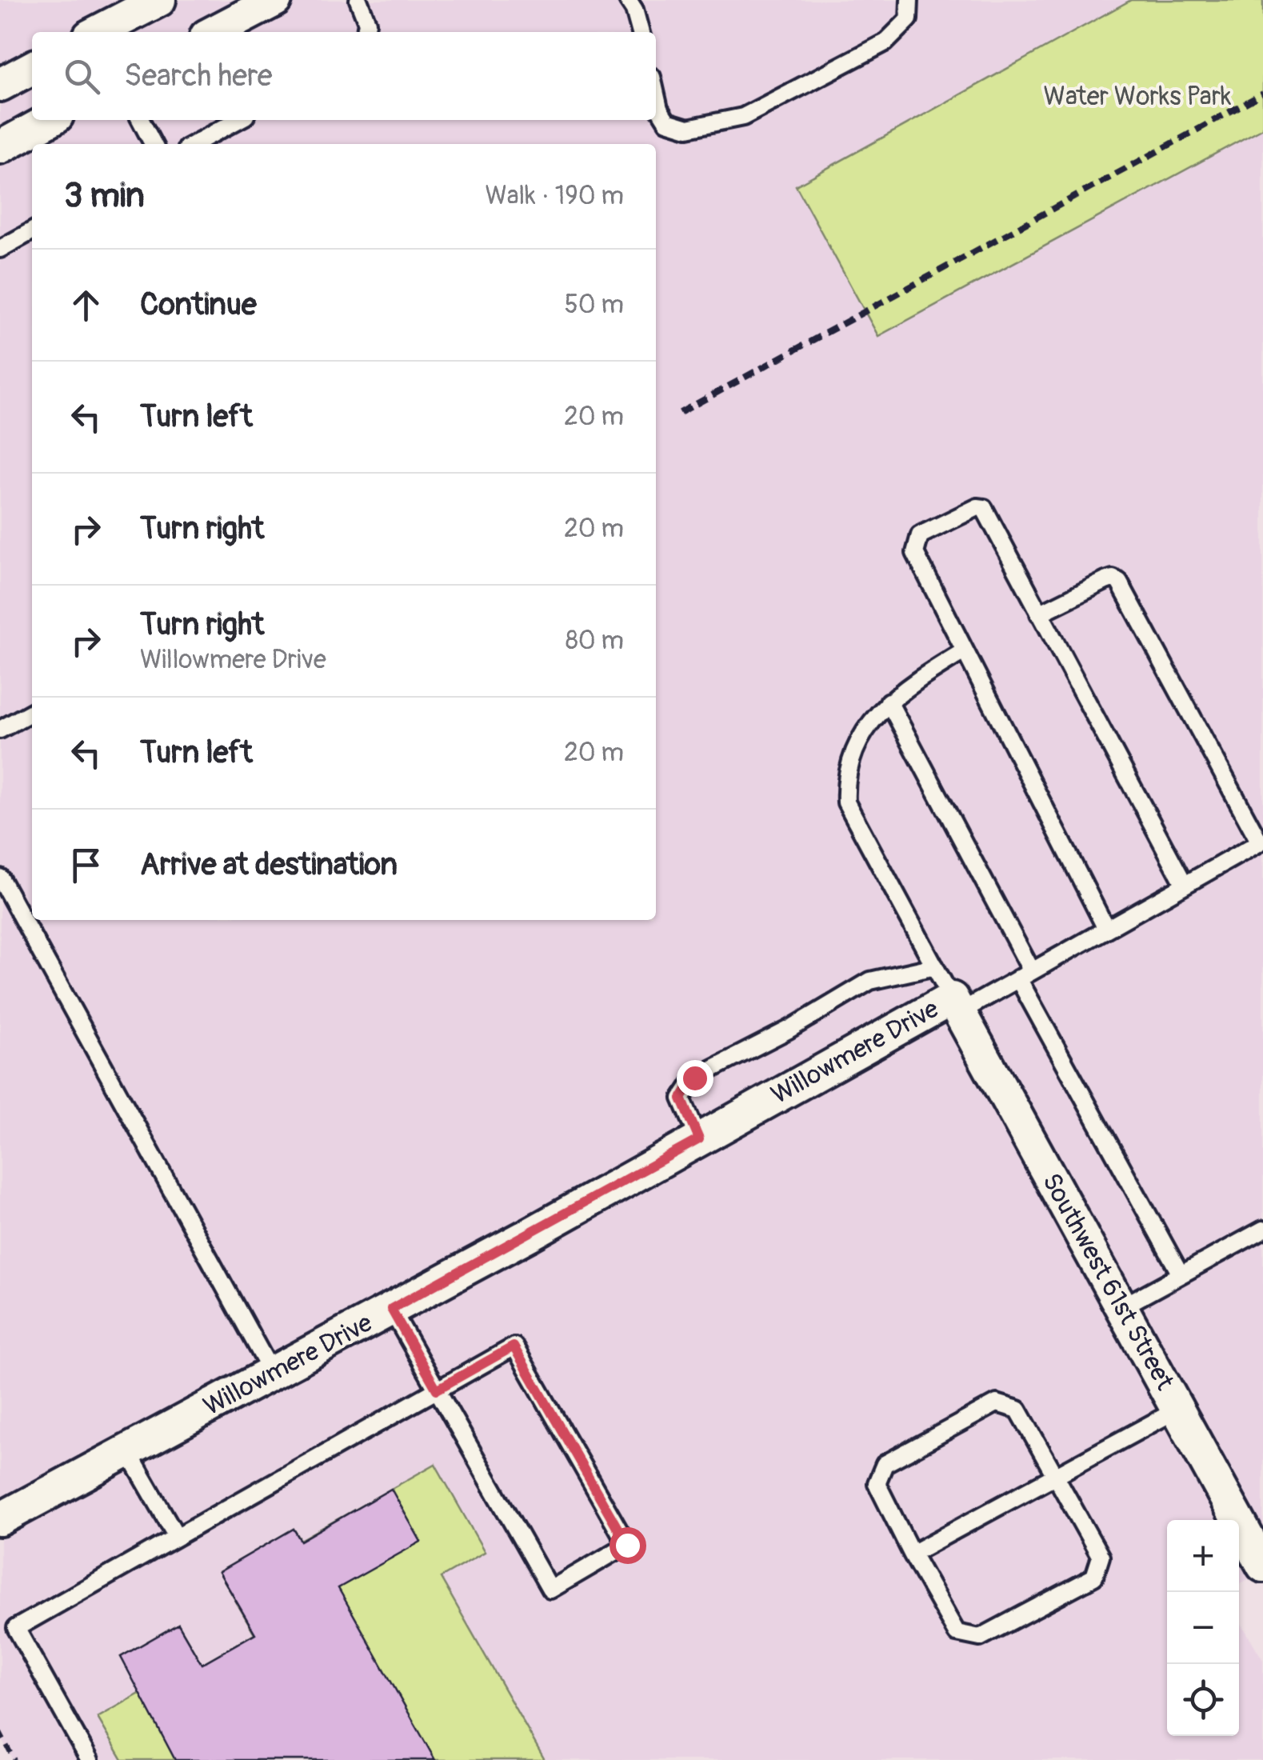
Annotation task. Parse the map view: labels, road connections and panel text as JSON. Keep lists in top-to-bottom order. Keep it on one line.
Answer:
{"streets":{"street":["Willowmere Drive","Southwest 61st Street"]},"crossings":[["Willowmere Drive","Southwest 61st Street"]],"parks":["Water Works Park"],"page":{"search":"Search here","heading":["3 min","Walk · 190 m"],"list":[["Continue","50 m"],["Turn left","20 m"],["Turn right","20 m"],["Turn right","Willowmere Drive","80 m"],["Turn left","20 m"],"Arrive at destination"],"map_buttons":["+","−"]}}
